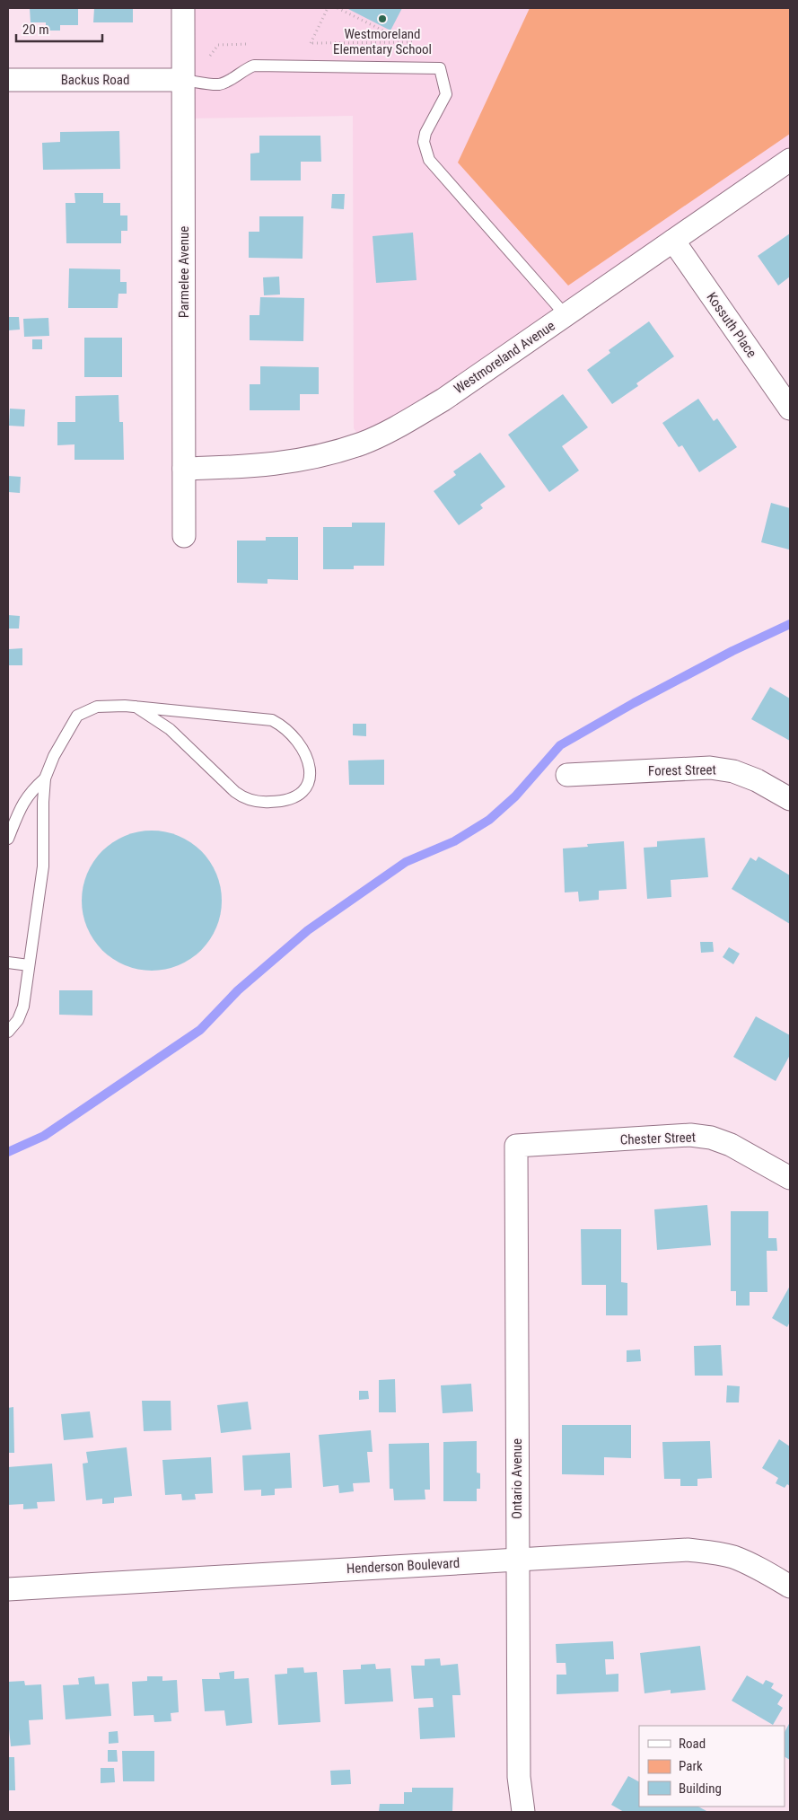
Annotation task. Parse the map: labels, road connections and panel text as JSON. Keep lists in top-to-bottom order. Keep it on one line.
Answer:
{"streets":{"street":["Backus Road","Parmelee Avenue","Kossuth Place","Westmoreland Avenue","Forest Street","Chester Street","Ontario Avenue","Henderson Boulevard"]},"crossings":[["Backus Road","Parmelee Avenue"],["Parmelee Avenue","Westmoreland Avenue"],["Kossuth Place","Westmoreland Avenue"],["Chester Street","Ontario Avenue"],["Ontario Avenue","Henderson Boulevard"]],"places":["Westmoreland Elementary School"],"legend":["Road","Park","Building"],"scale_bar":"20 m"}
